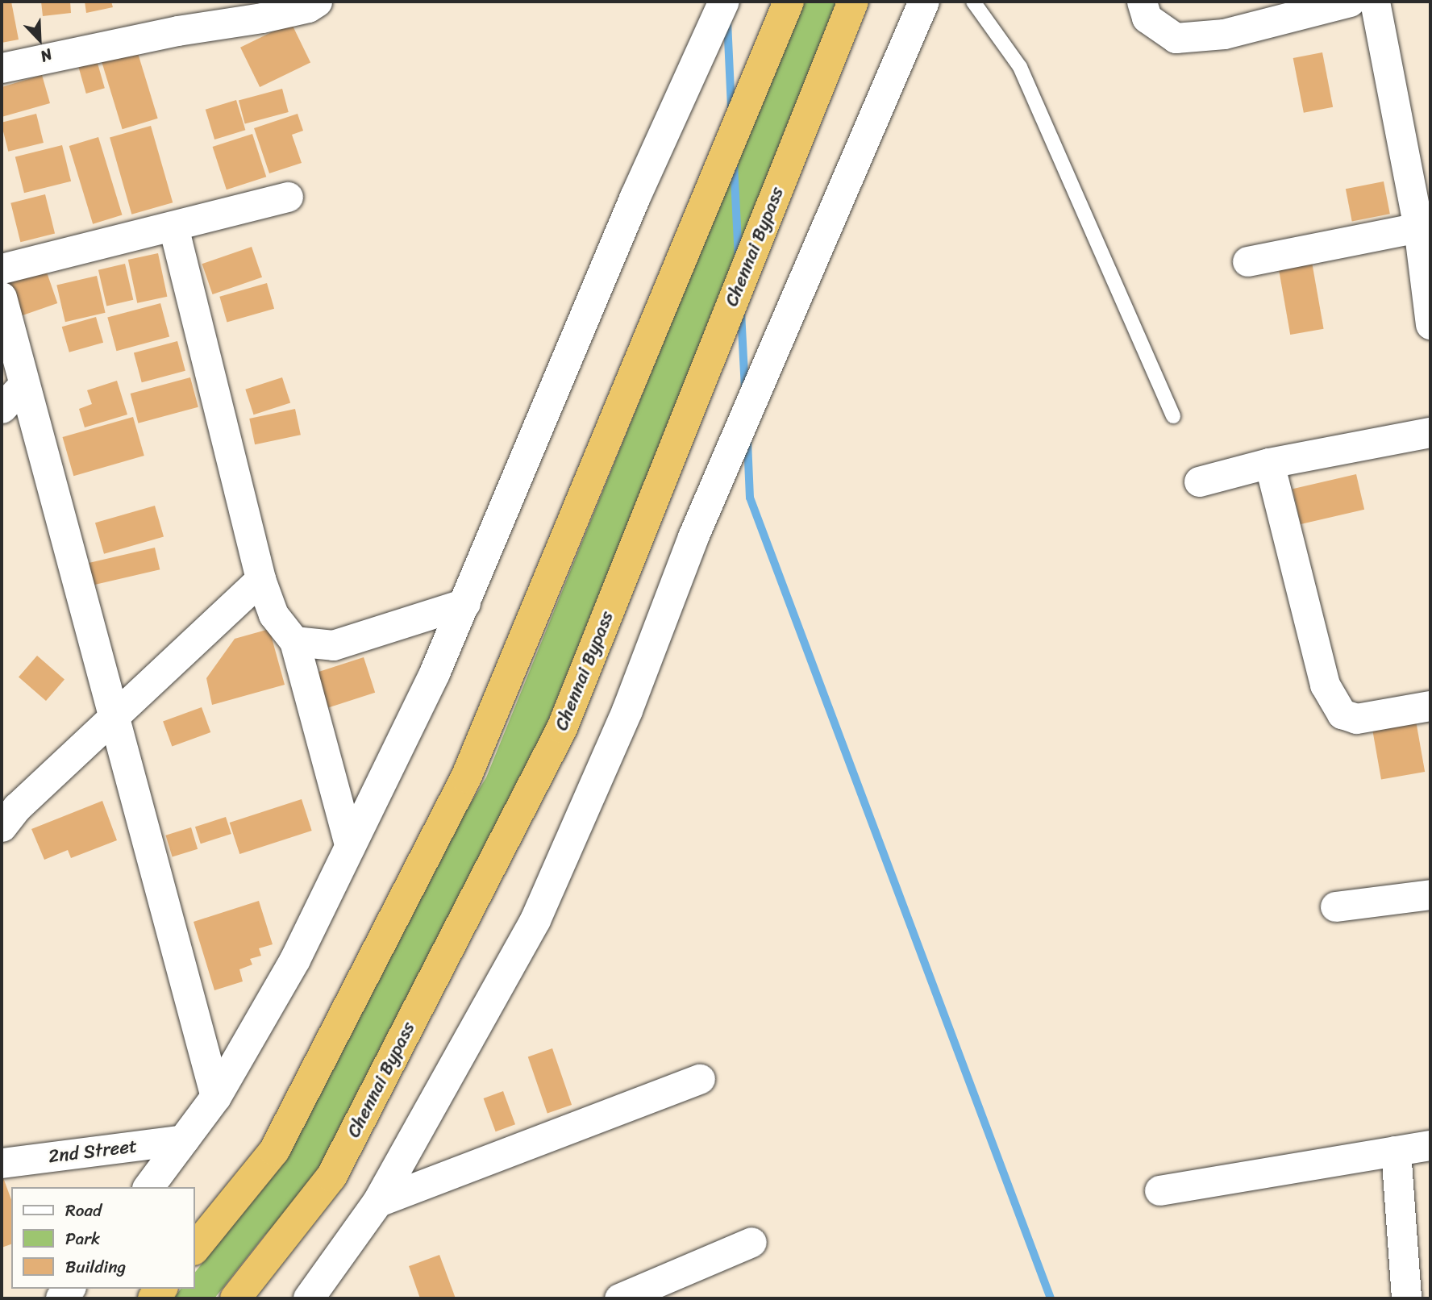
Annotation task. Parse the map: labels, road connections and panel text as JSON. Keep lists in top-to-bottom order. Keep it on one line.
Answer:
{"streets":{"highway":["Chennai Bypass"],"street":["2nd Street"]},"legend":["Road","Park","Building"],"north":"bottom right"}
